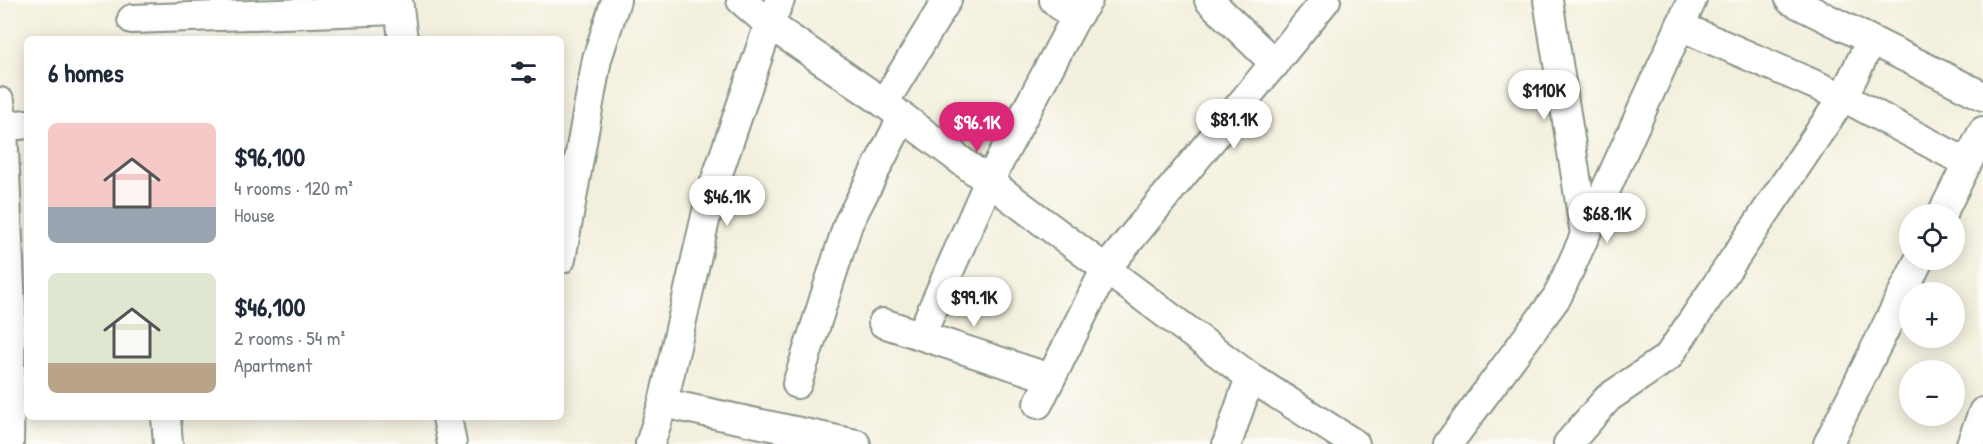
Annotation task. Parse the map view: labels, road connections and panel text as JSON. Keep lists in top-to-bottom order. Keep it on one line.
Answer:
{"page":{"heading":"6 homes","price":["$110K","$81.1K","$96.1K","$46.1K","$68.1K","$99.1K"],"list":[{"name":"$96,100","note":"4 rooms · 120 m² · House"},{"name":"$46,100","note":"2 rooms · 54 m² · Apartment"}],"map_buttons":["+","−"]}}
